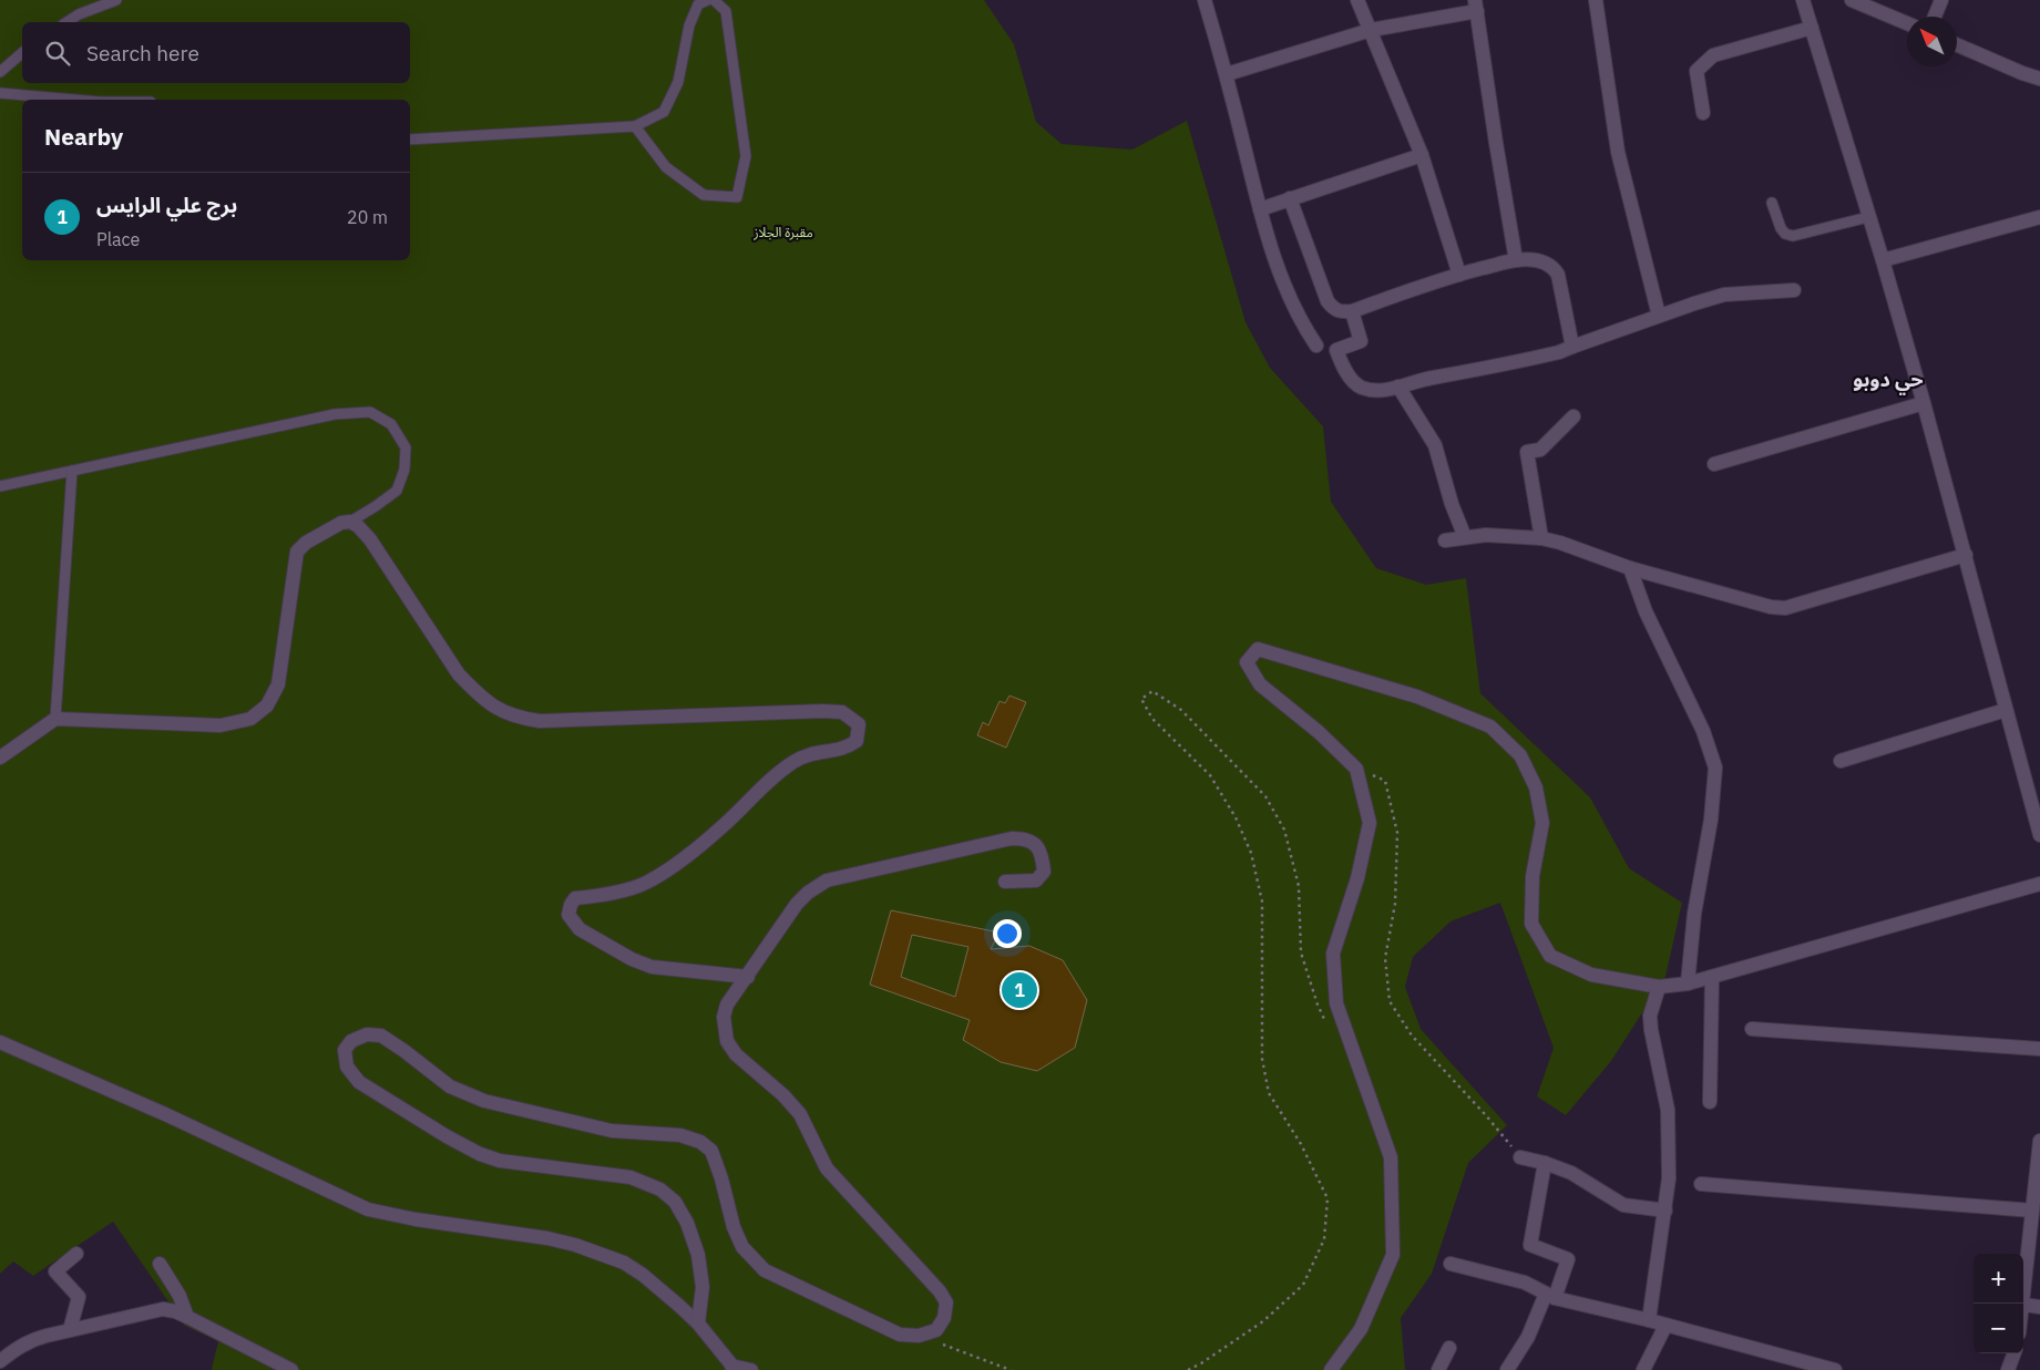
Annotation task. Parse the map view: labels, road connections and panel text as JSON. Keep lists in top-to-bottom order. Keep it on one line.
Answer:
{"districts":["حي دوبو"],"parks":["مقبرة الجلاز"],"north":"top left","page":{"search":"Search here","heading":"Nearby","list":[{"mark":"1","name":"برج علي الرايس","note":"Place","value":"20 m"}],"pins":"1","map_buttons":["+","−"]}}
